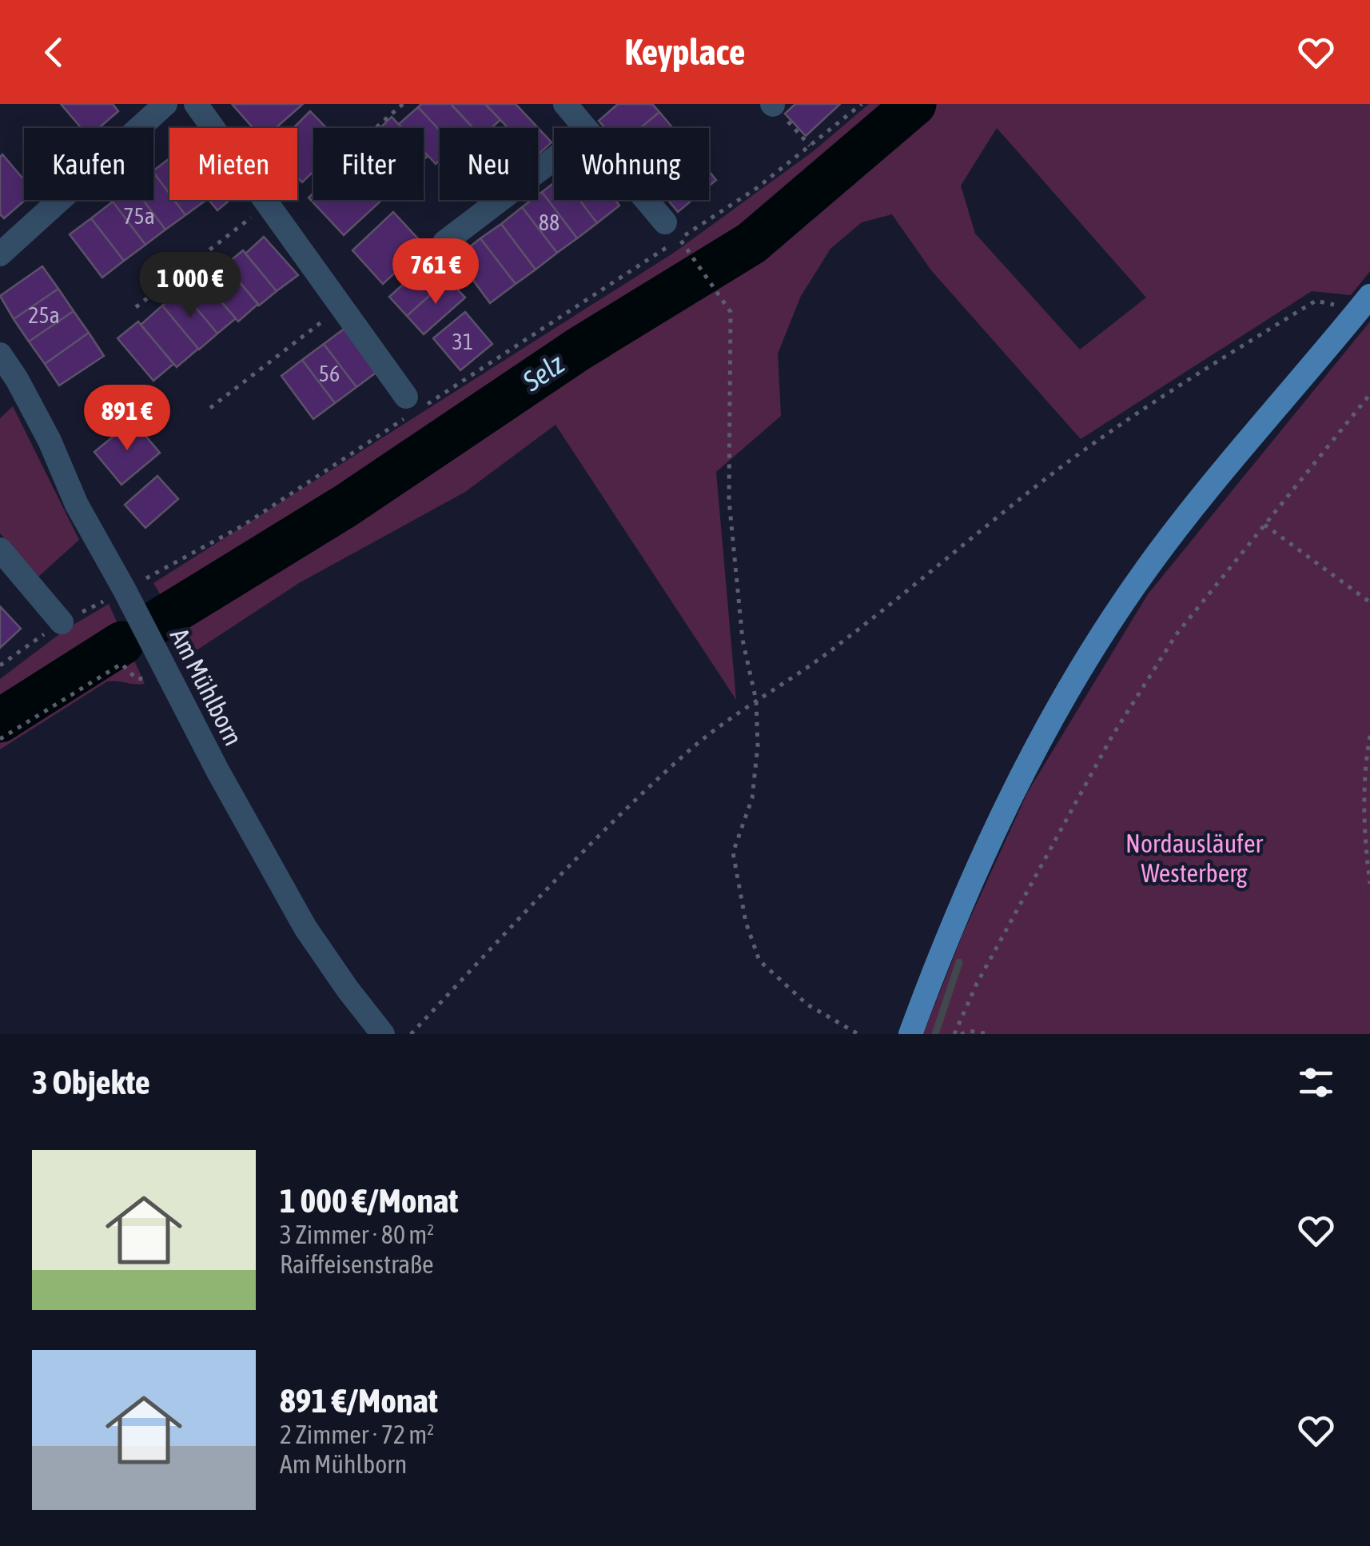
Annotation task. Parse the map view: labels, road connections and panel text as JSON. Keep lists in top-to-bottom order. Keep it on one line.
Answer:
{"streets":{"street":["Am Mühlborn"]},"water":["Selz"],"parks":["Nordausläufer Westerberg"],"house_numbers":["75a","88","25a","31","56"],"page":{"header":"Keyplace","chip":["Kaufen","Mieten","Filter","Neu","Wohnung"],"price":["761 €","1 000 €","891 €"],"heading":"3 Objekte","list":[{"name":"1 000 €/Monat","note":"3 Zimmer · 80 m² · Raiffeisenstraße"},{"name":"891 €/Monat","note":"2 Zimmer · 72 m² · Am Mühlborn"}]}}
